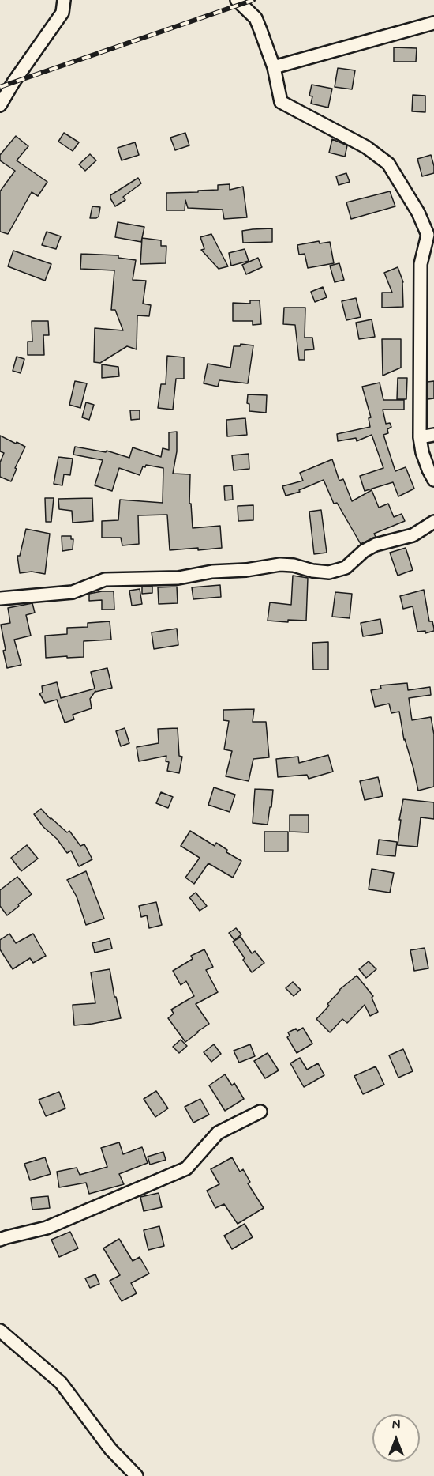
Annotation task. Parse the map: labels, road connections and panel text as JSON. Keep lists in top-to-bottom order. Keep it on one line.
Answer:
{"north":"top"}
